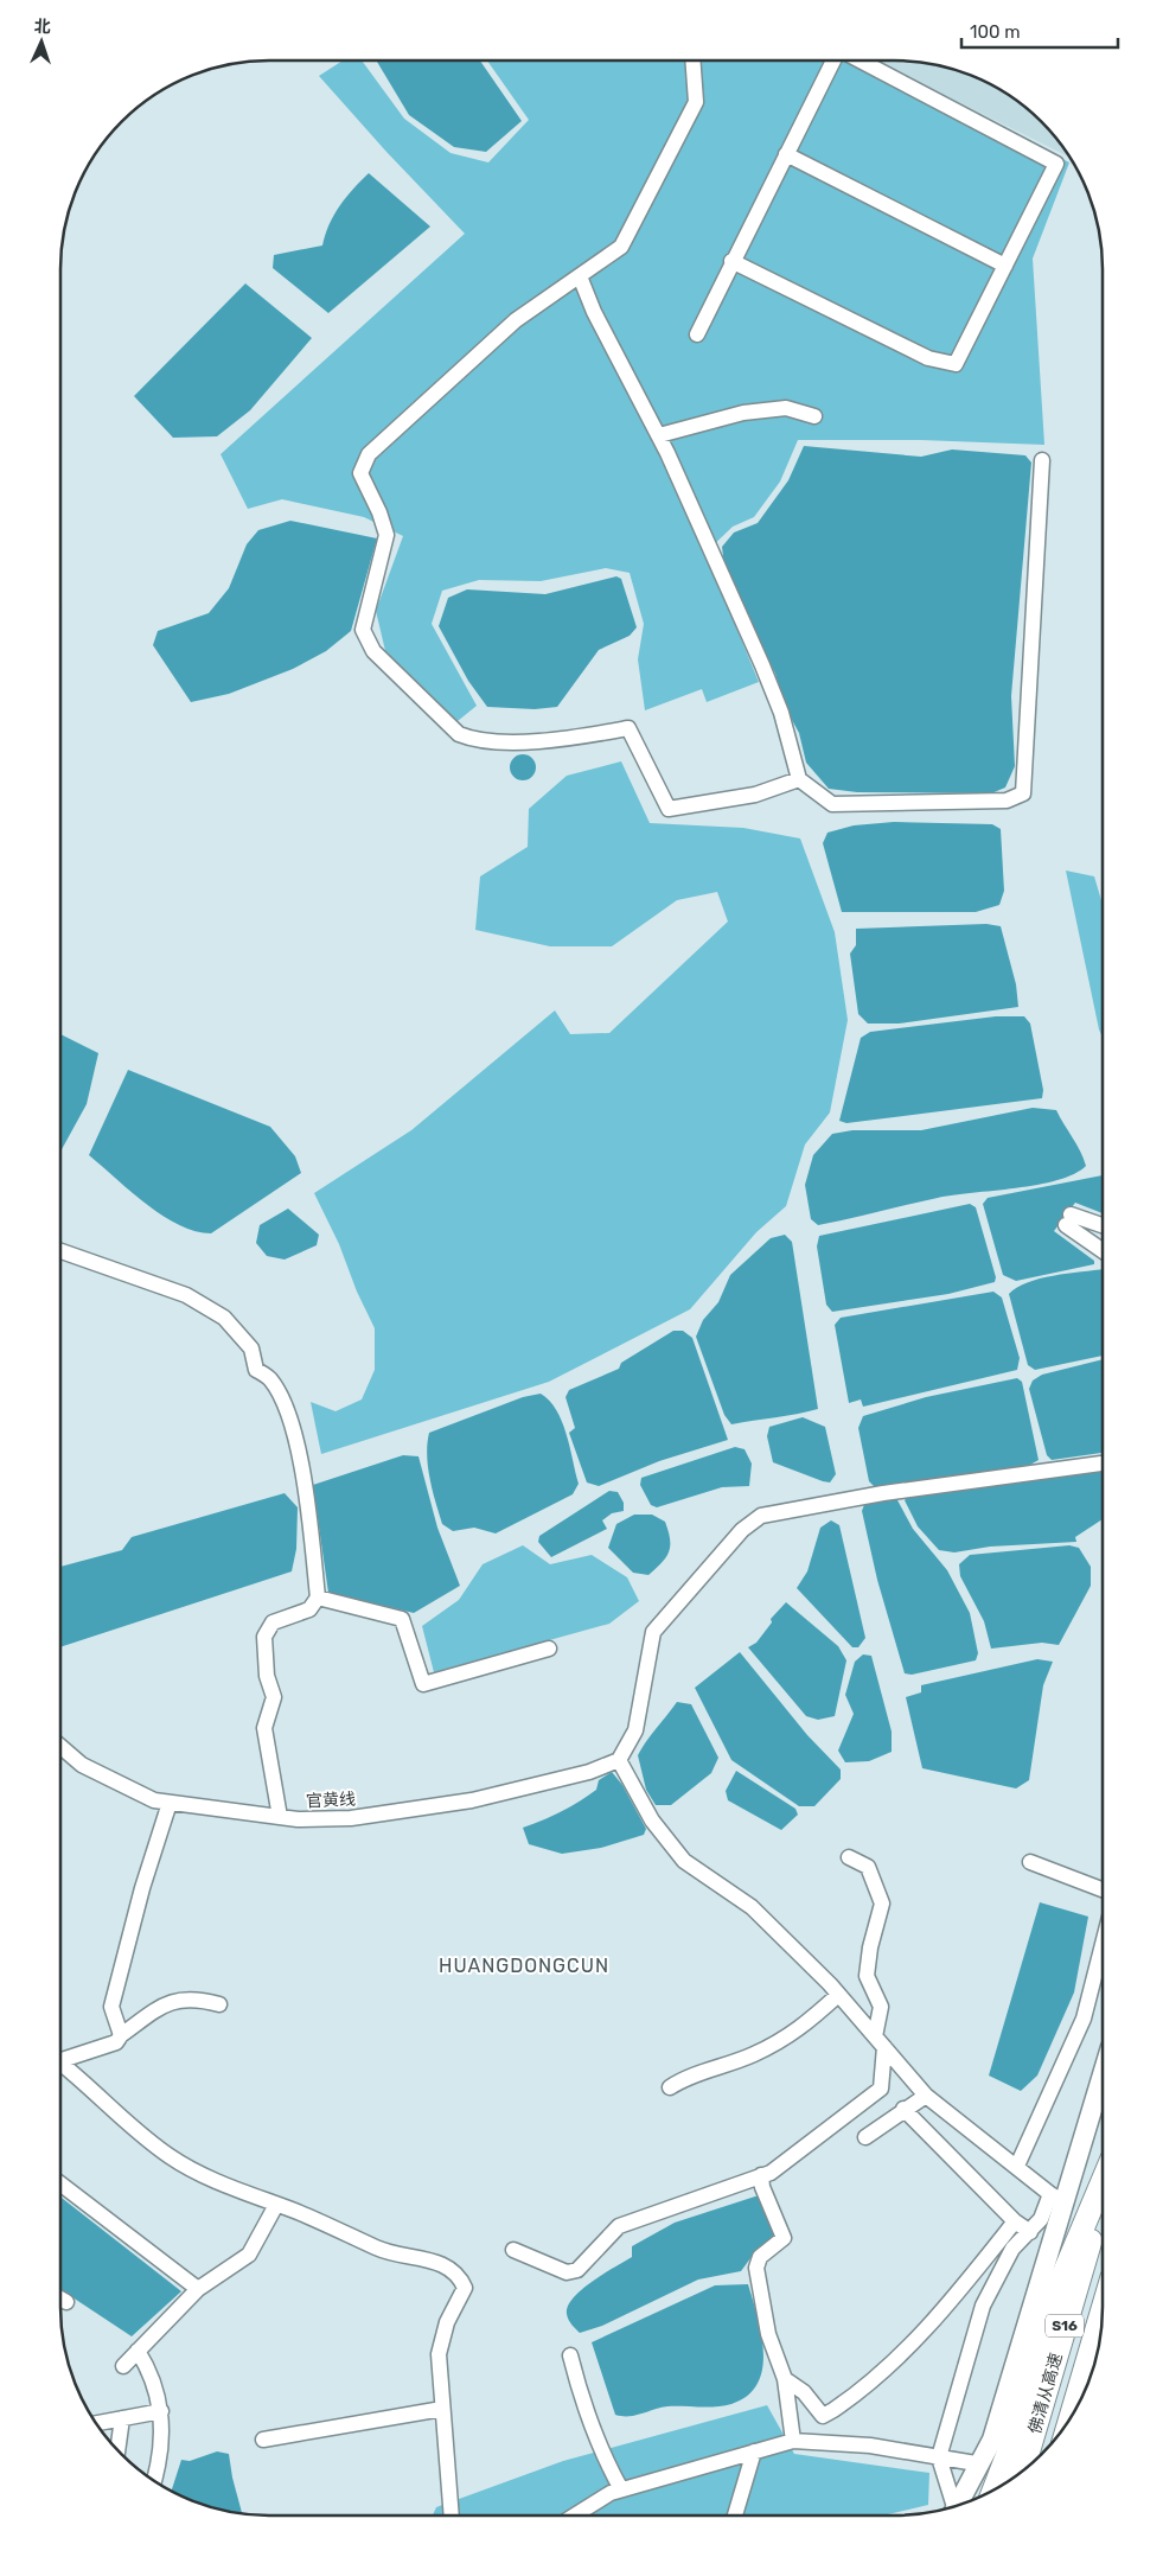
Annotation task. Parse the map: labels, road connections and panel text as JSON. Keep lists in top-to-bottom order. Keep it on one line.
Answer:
{"streets":{"highway":["S16","佛清从高速"],"street":["官黄线"]},"districts":["HUANGDONGCUN"],"scale_bar":"100 m","north":"top"}
